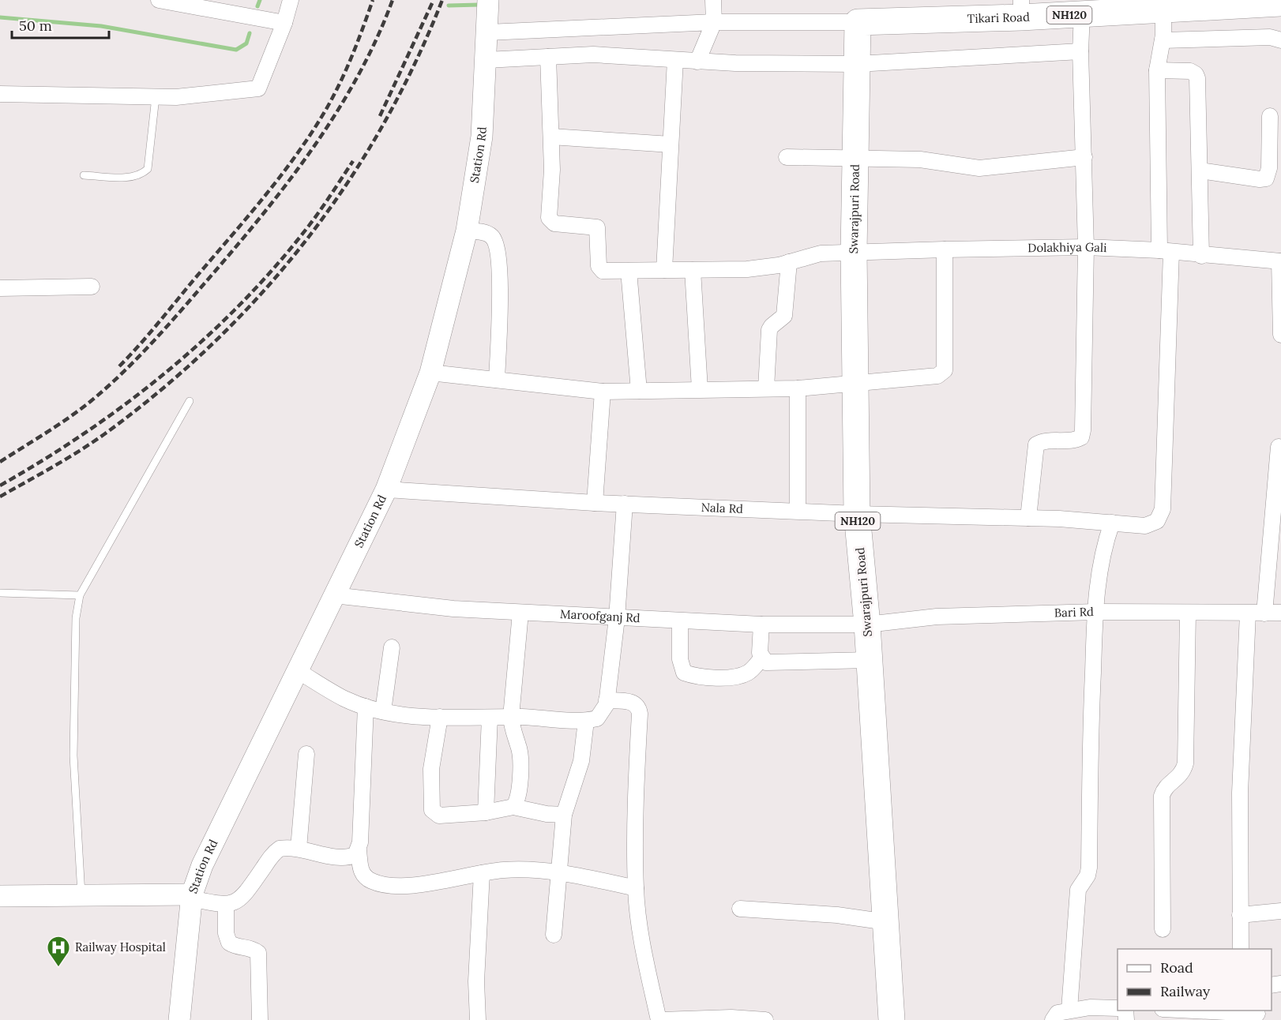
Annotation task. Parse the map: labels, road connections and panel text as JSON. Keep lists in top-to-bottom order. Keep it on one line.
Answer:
{"streets":{"highway":["NH120","Tikari Road","Swarajpuri Road"],"street":["Station Rd","Dolakhiya Gali","Nala Rd","Bari Rd","Maroofganj Rd"]},"crossings":[["Tikari Road","Swarajpuri Road"],["Tikari Road","Nala Rd"],["Station Rd","Nala Rd"],["Station Rd","Maroofganj Rd"],["Swarajpuri Road","Dolakhiya Gali"],["Swarajpuri Road","Nala Rd"],["Swarajpuri Road","Bari Rd"],["Swarajpuri Road","Maroofganj Rd"],["Dolakhiya Gali","Nala Rd"],["Bari Rd","Maroofganj Rd"]],"places":{"hospital":["Railway Hospital"]},"legend":["Road","Railway"],"scale_bar":"50 m"}
